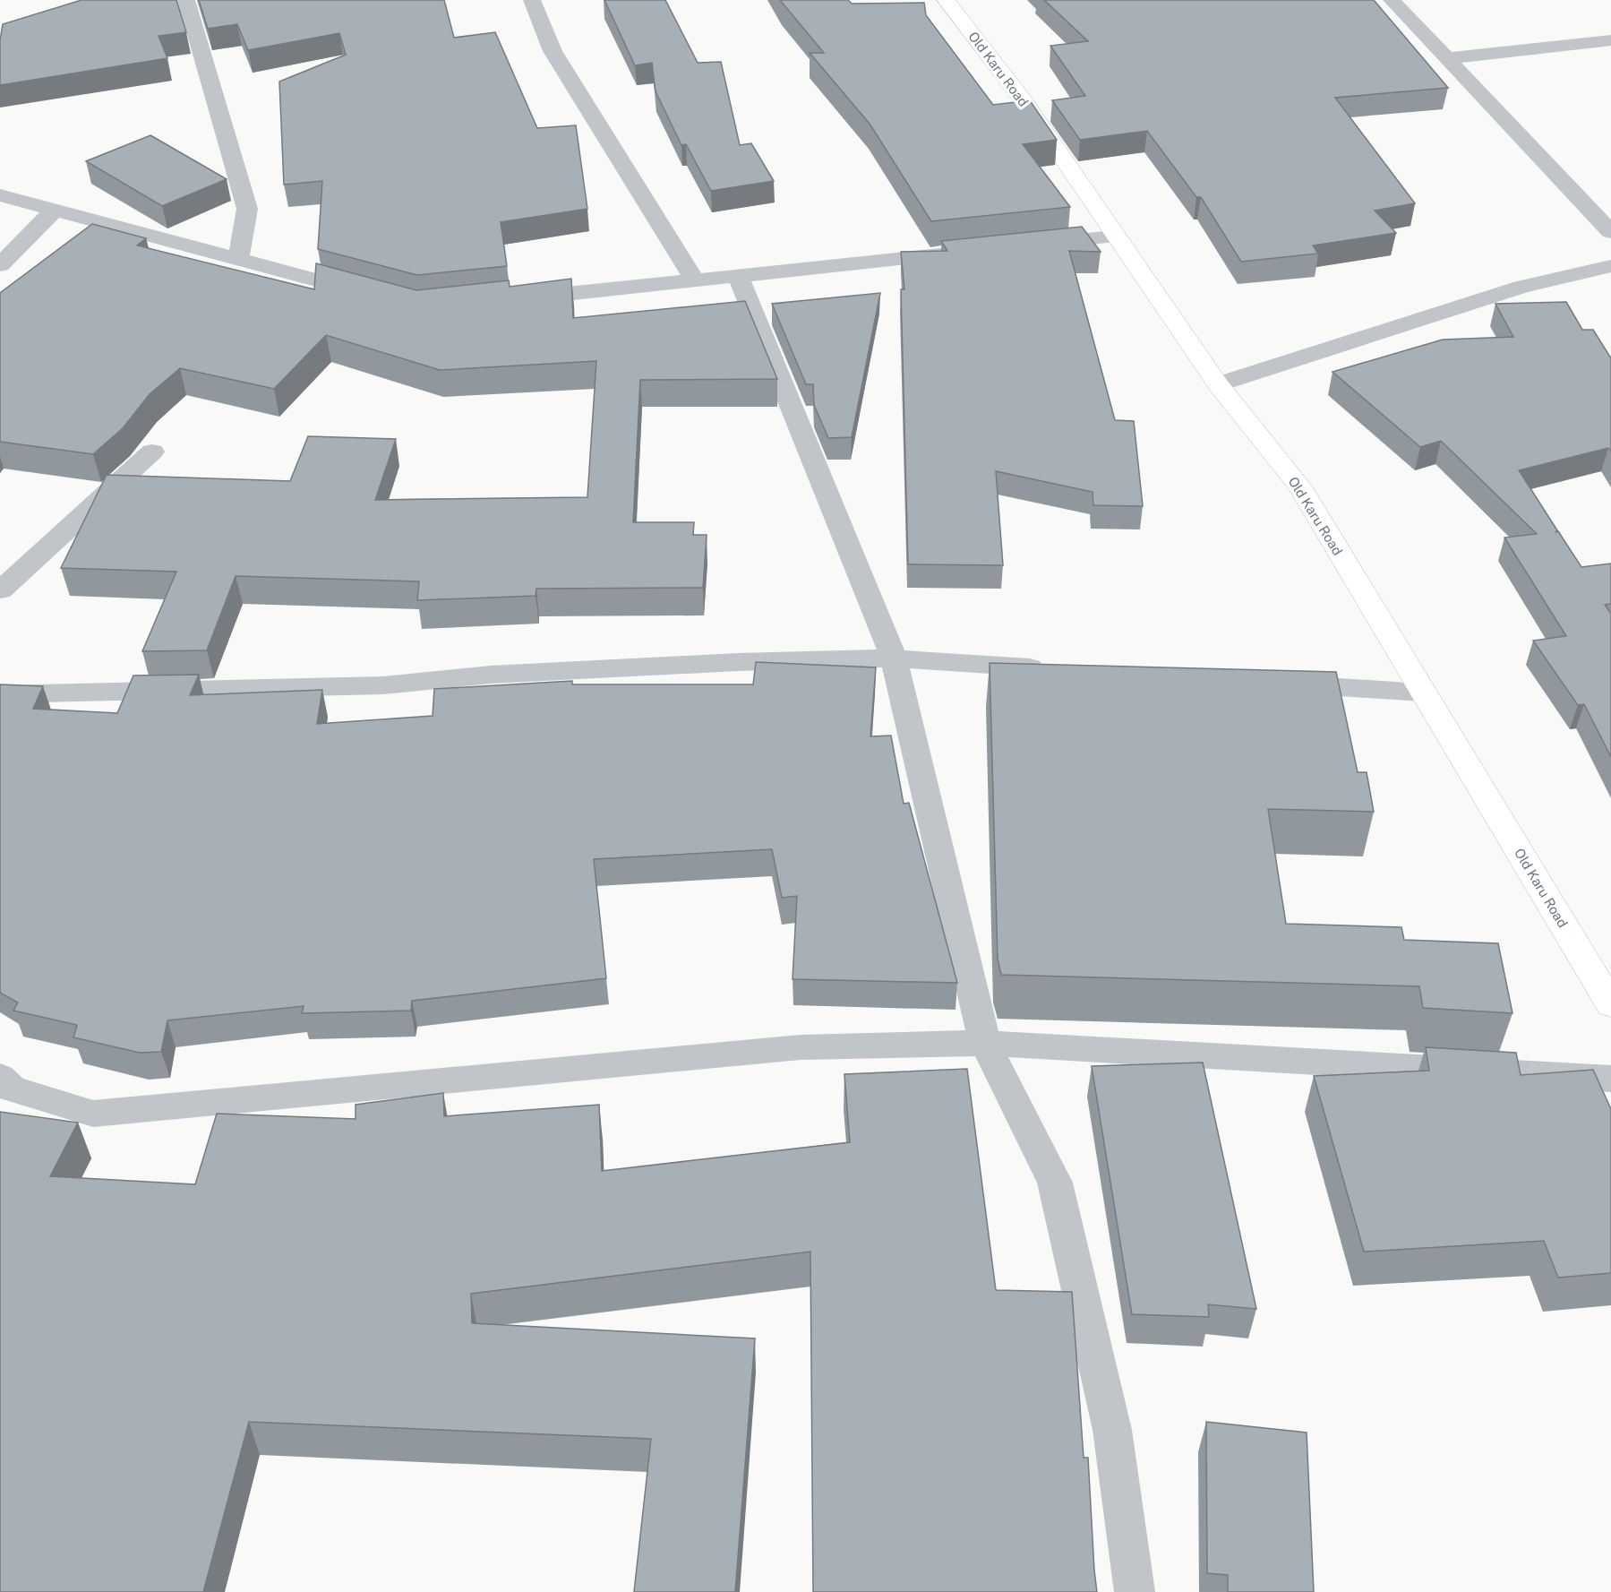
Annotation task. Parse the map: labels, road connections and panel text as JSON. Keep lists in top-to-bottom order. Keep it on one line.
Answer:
{"streets":{"main road":["Old Karu Road"]}}
